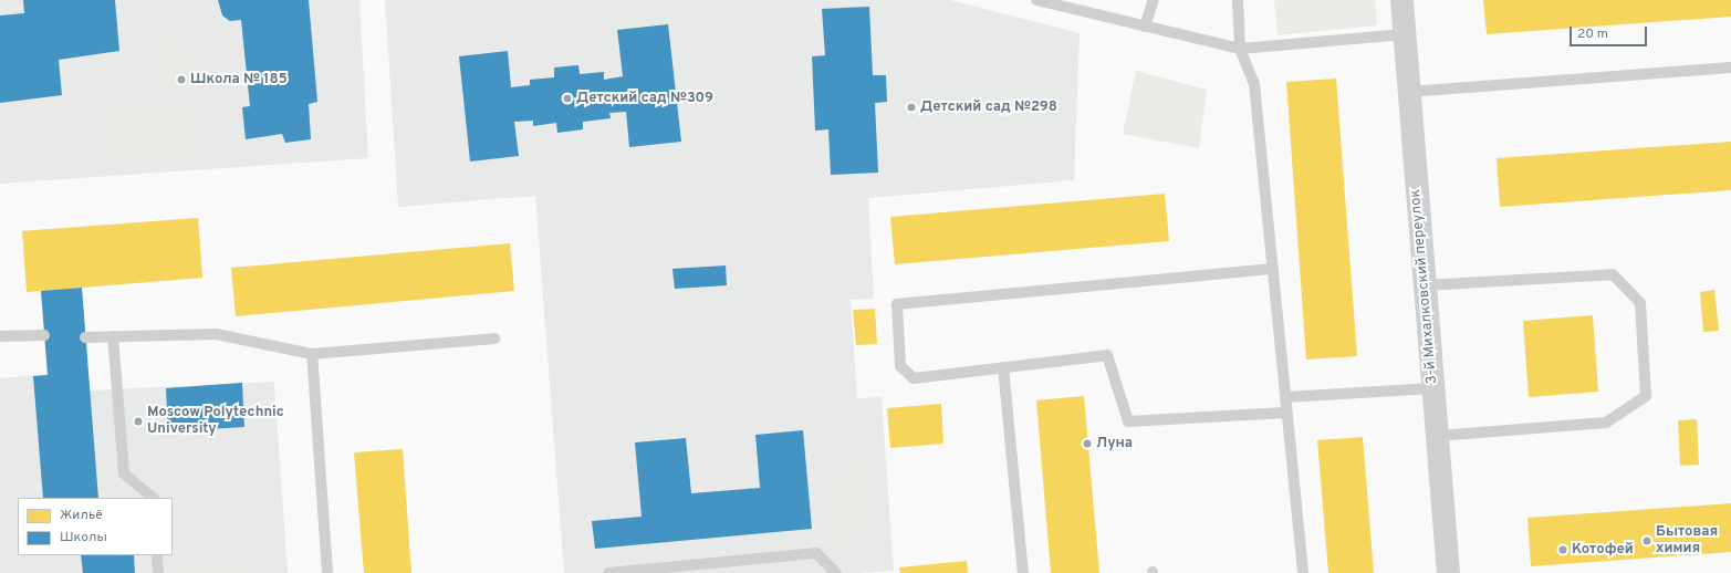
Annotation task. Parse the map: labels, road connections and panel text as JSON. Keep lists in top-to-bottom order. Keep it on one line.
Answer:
{"streets":{"street":["3-й Михалковский переулок"]},"places":["Школа № 185","Детский сад №309","Детский сад №298","Moscow Polytechnic University","Луна","Бытовая химия","Котофей"],"legend":["Жильё","Школы"],"scale_bar":"20 m"}
